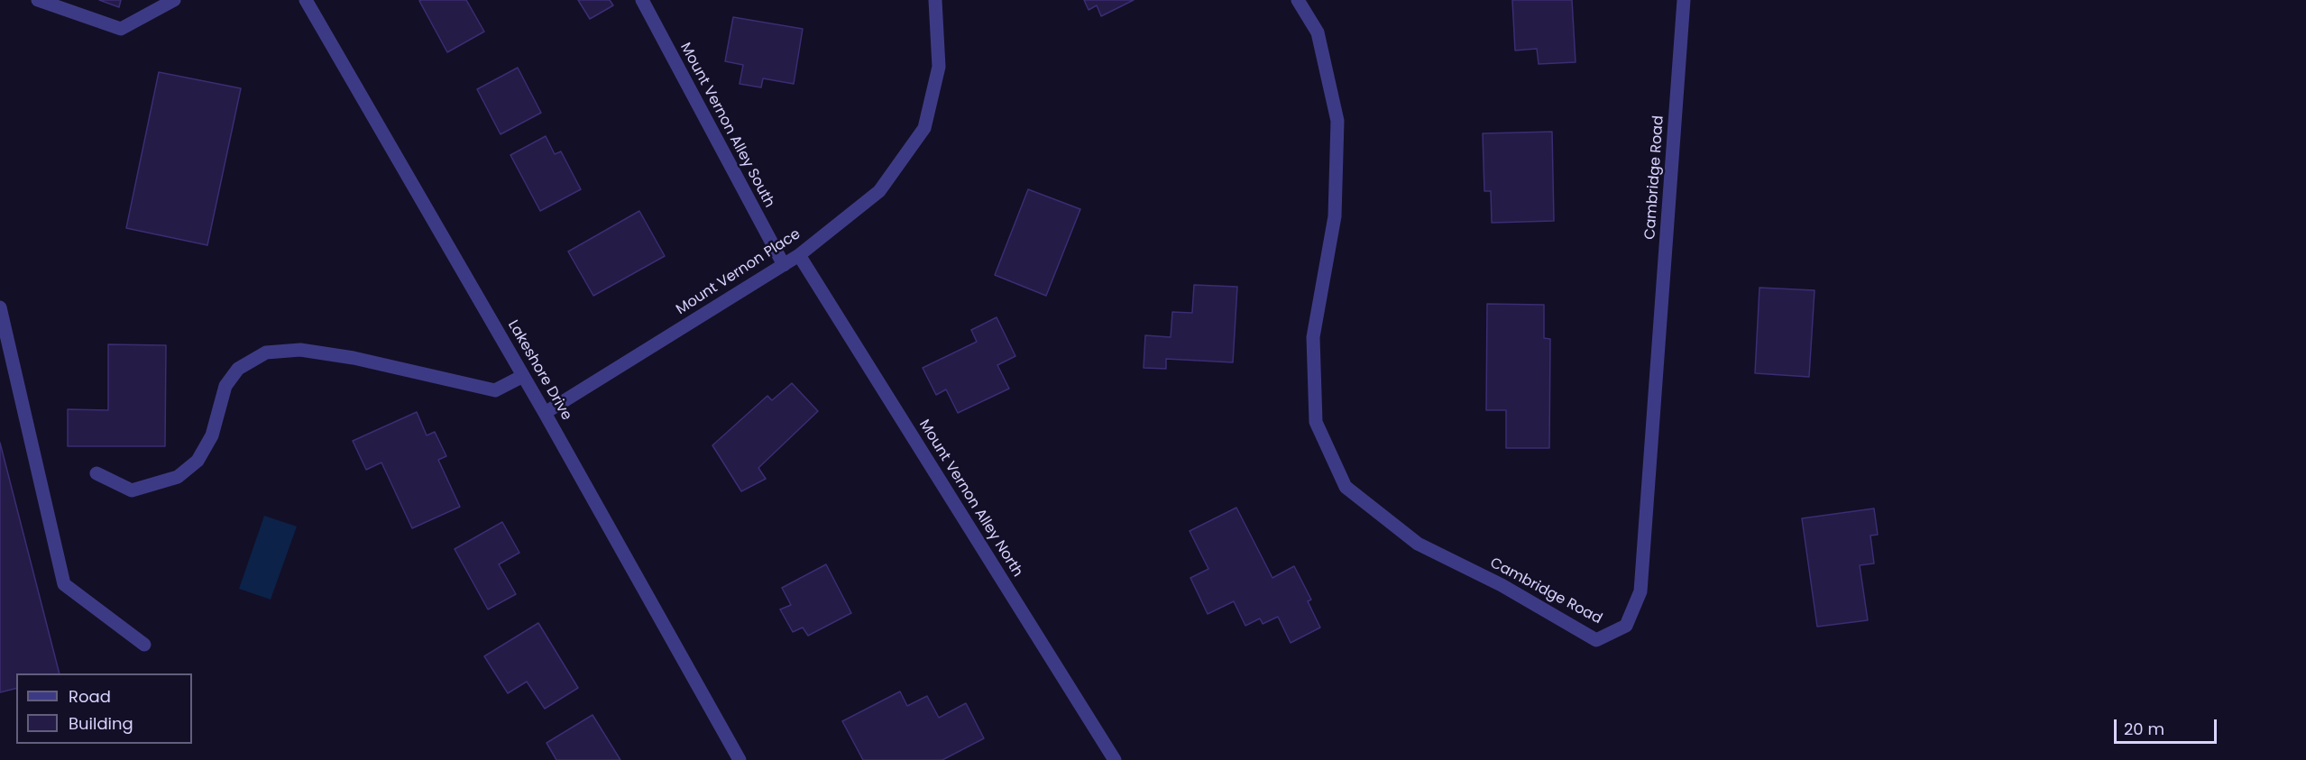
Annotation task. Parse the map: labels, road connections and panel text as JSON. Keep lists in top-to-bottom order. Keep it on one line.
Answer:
{"streets":{"street":["Mount Vernon Alley South","Cambridge Road","Mount Vernon Place","Lakeshore Drive","Mount Vernon Alley North"]},"crossings":[["Mount Vernon Alley South","Mount Vernon Place"],["Mount Vernon Place","Lakeshore Drive"],["Mount Vernon Place","Mount Vernon Alley North"]],"legend":["Road","Building"],"scale_bar":"20 m"}
